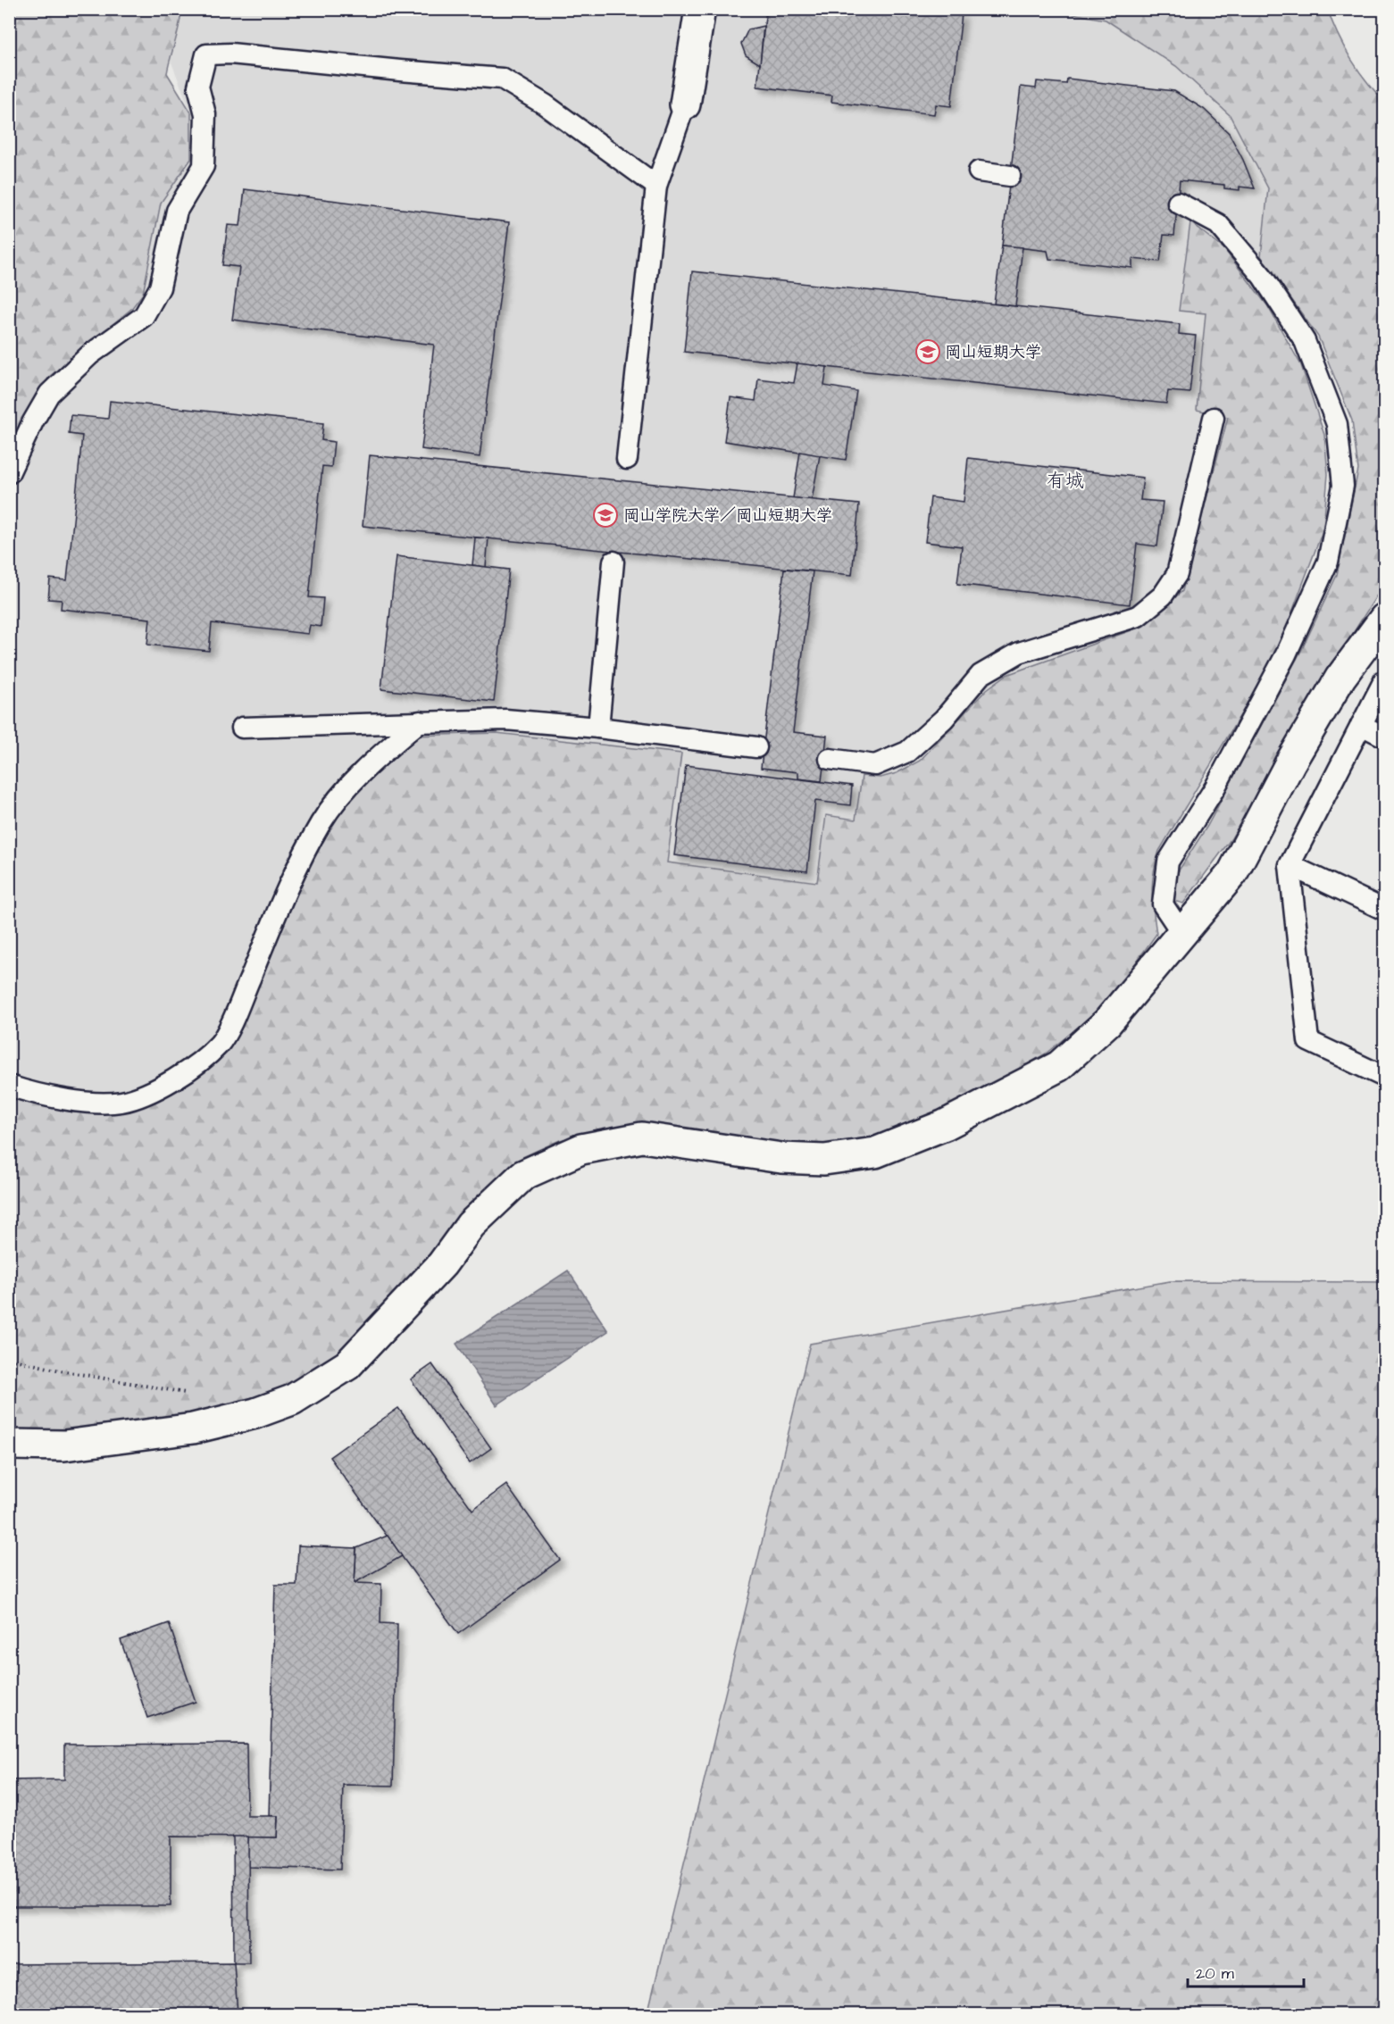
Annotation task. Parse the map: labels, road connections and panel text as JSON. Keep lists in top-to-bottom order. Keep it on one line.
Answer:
{"districts":["有城"],"places":{"school or university":["岡山短期大学","岡山学院大学／岡山短期大学"]},"scale_bar":"20 m"}
